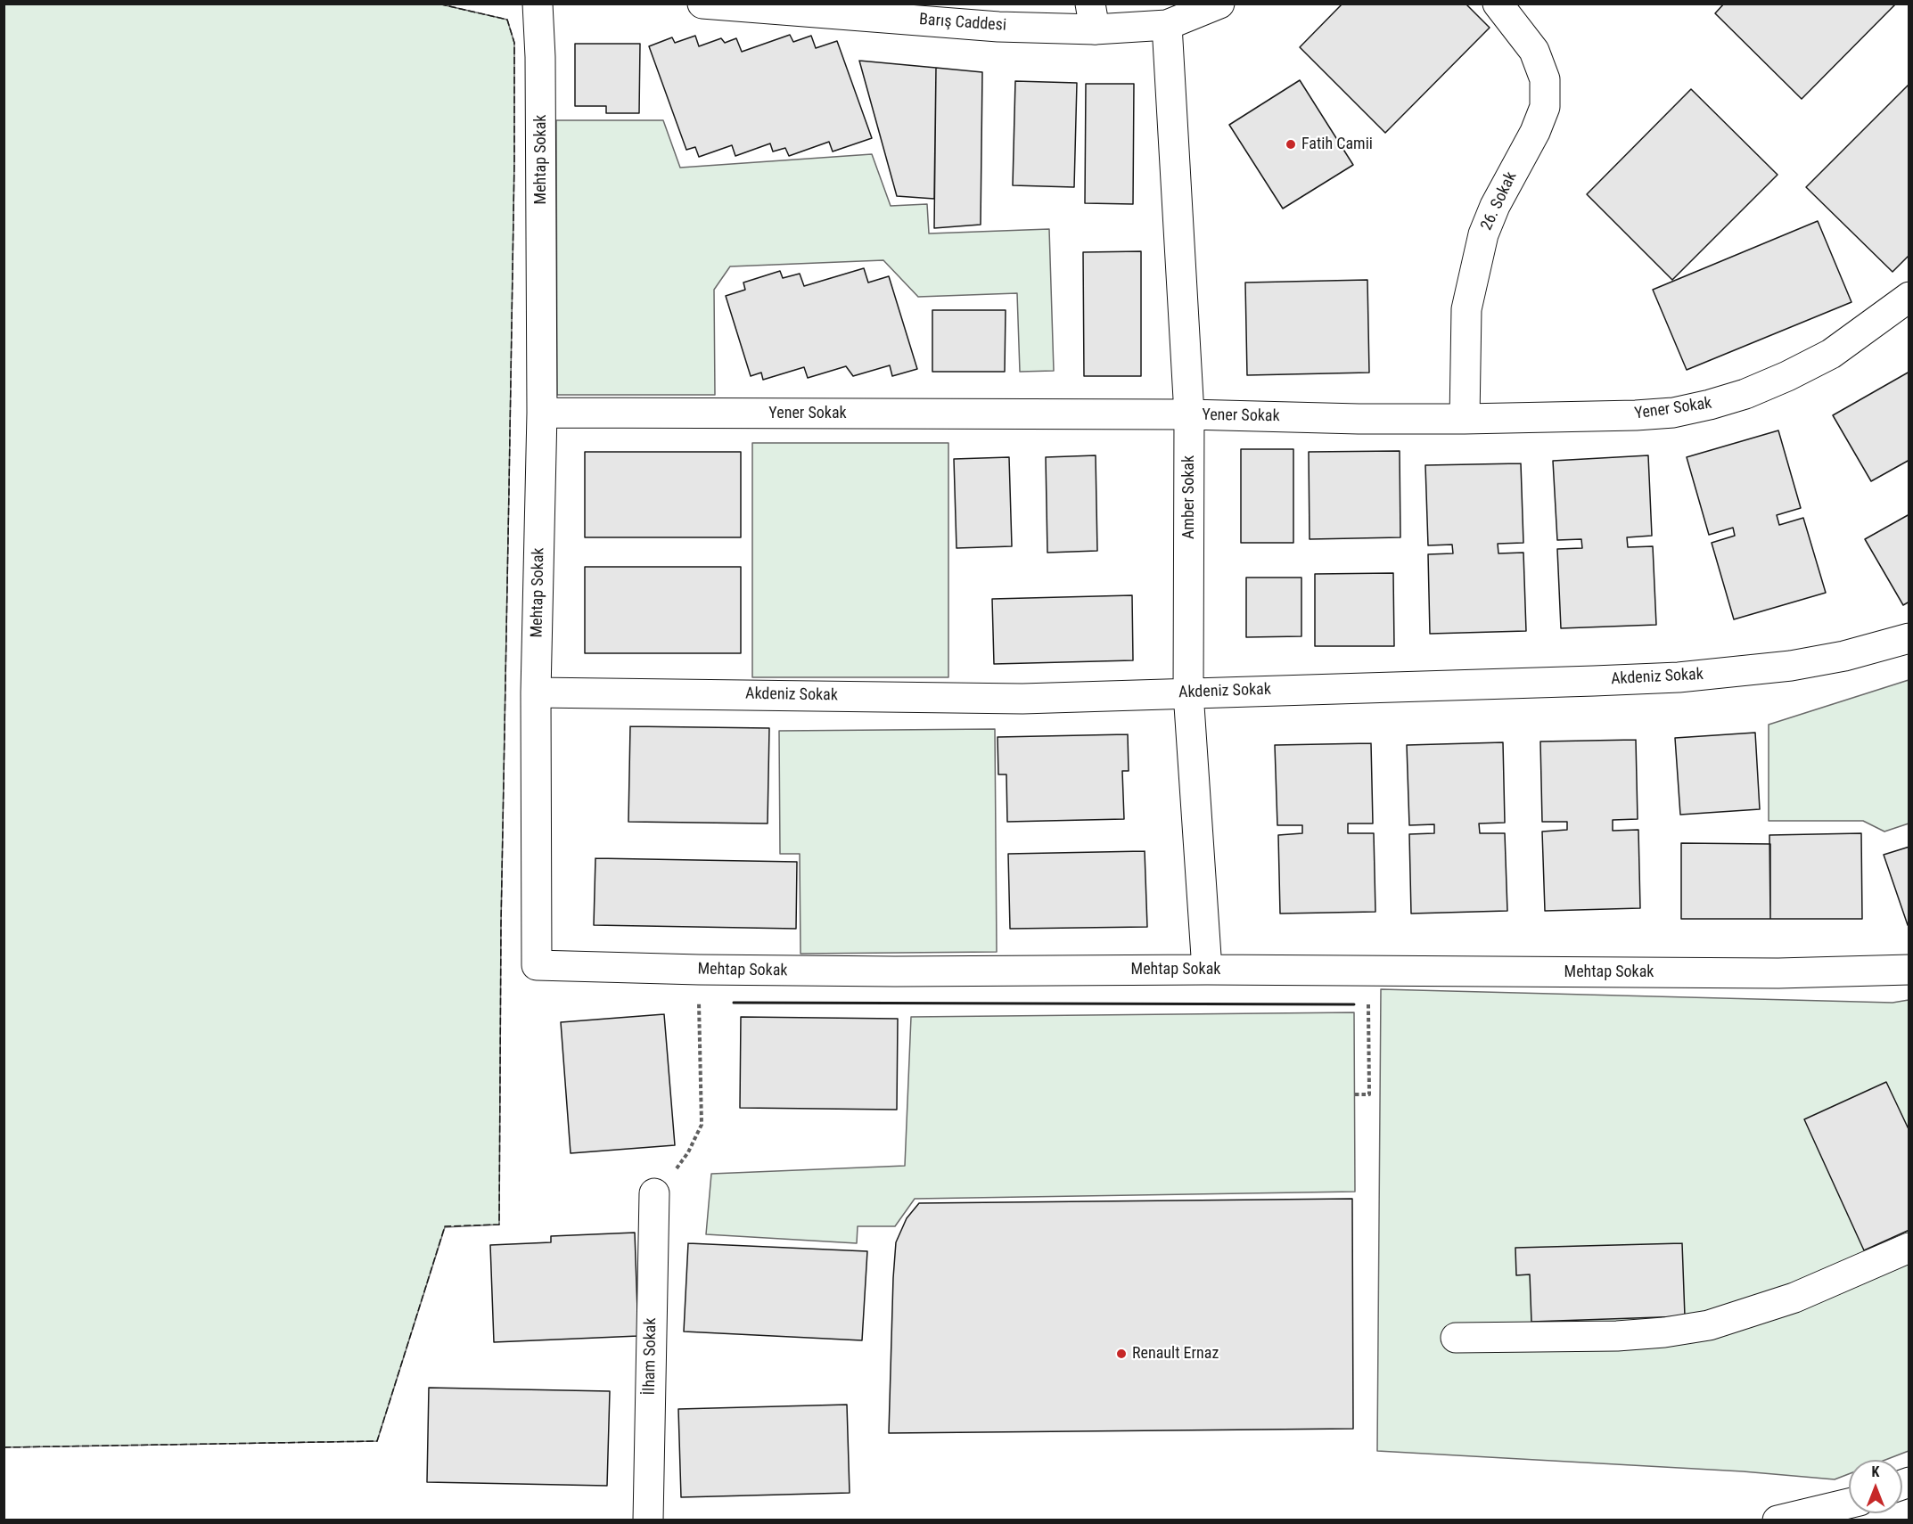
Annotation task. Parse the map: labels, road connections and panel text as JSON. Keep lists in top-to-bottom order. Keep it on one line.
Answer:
{"streets":{"street":["Barış Caddesi","Mehtap Sokak","26. Sokak","Yener Sokak","Amber Sokak","Akdeniz Sokak","İlham Sokak"]},"crossings":[["Barış Caddesi","Amber Sokak"],["Mehtap Sokak","Yener Sokak"],["Mehtap Sokak","Amber Sokak"],["Mehtap Sokak","Akdeniz Sokak"],["26. Sokak","Yener Sokak"],["Yener Sokak","Amber Sokak"],["Amber Sokak","Akdeniz Sokak"]],"places":["Fatih Camii","Renault Ernaz"],"north":"top"}
